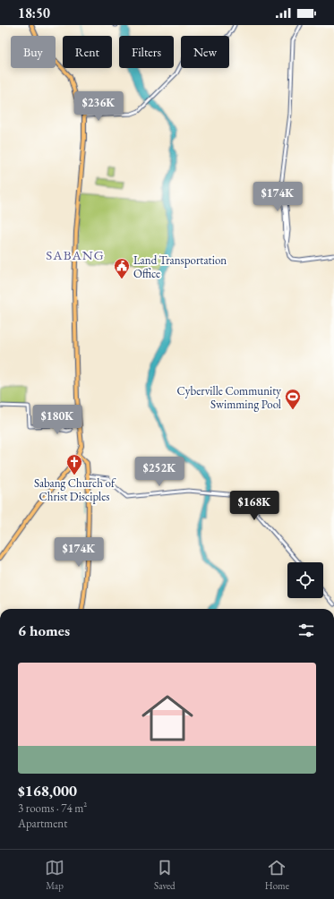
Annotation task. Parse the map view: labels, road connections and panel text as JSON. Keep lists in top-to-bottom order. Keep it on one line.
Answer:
{"districts":["SABANG"],"places":{"public building":["Land Transportation Office"],"sports":["Cyberville Community Swimming Pool"],"church":["Sabang Church of Christ Disciples"]},"page":{"status":"18:50","chip":["Buy","Rent","Filters","New"],"price":["$236K","$174K","$180K","$252K","$168K","$174K"],"heading":"6 homes","list":[{"name":"$168,000","note":"3 rooms · 74 m² · Apartment"}],"tabs":["Map","Saved","Home"]}}
